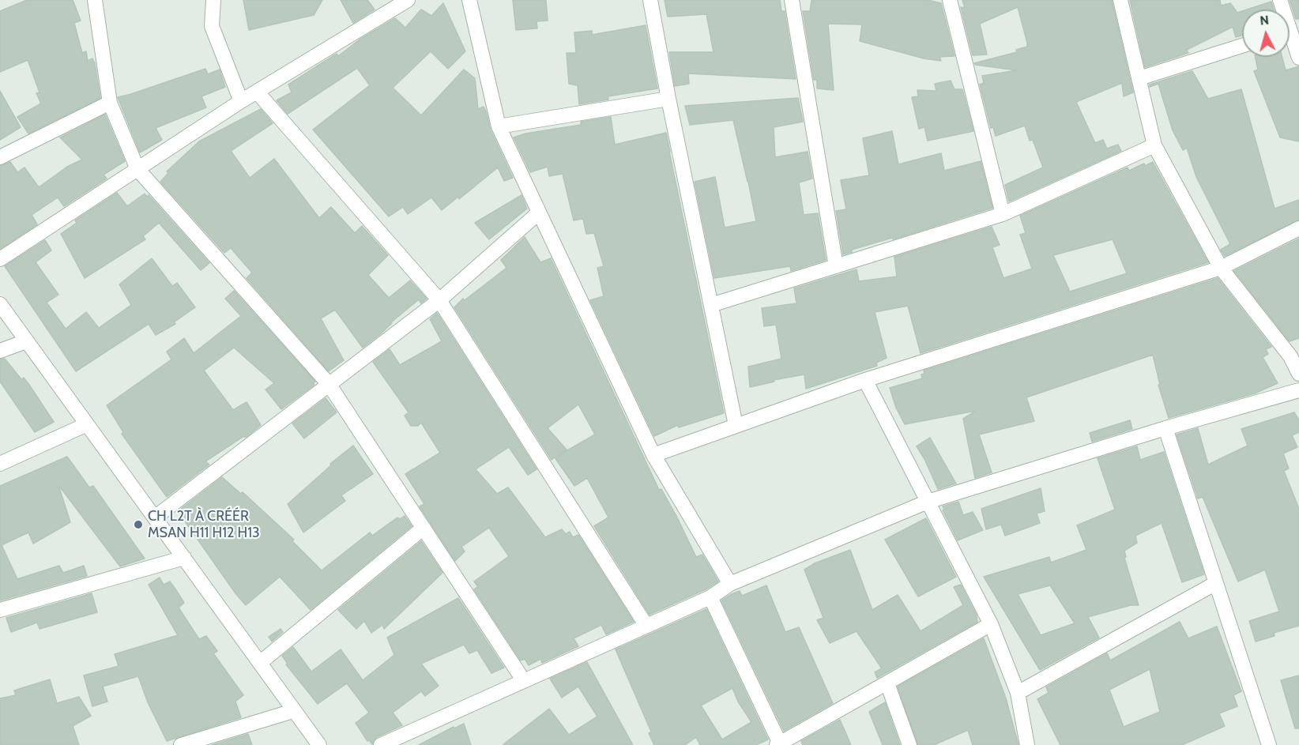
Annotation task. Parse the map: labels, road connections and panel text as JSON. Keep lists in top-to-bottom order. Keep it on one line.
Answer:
{"places":["CH L2T À CRÉÉR MSAN H11 H12 H13"],"north":"top"}
